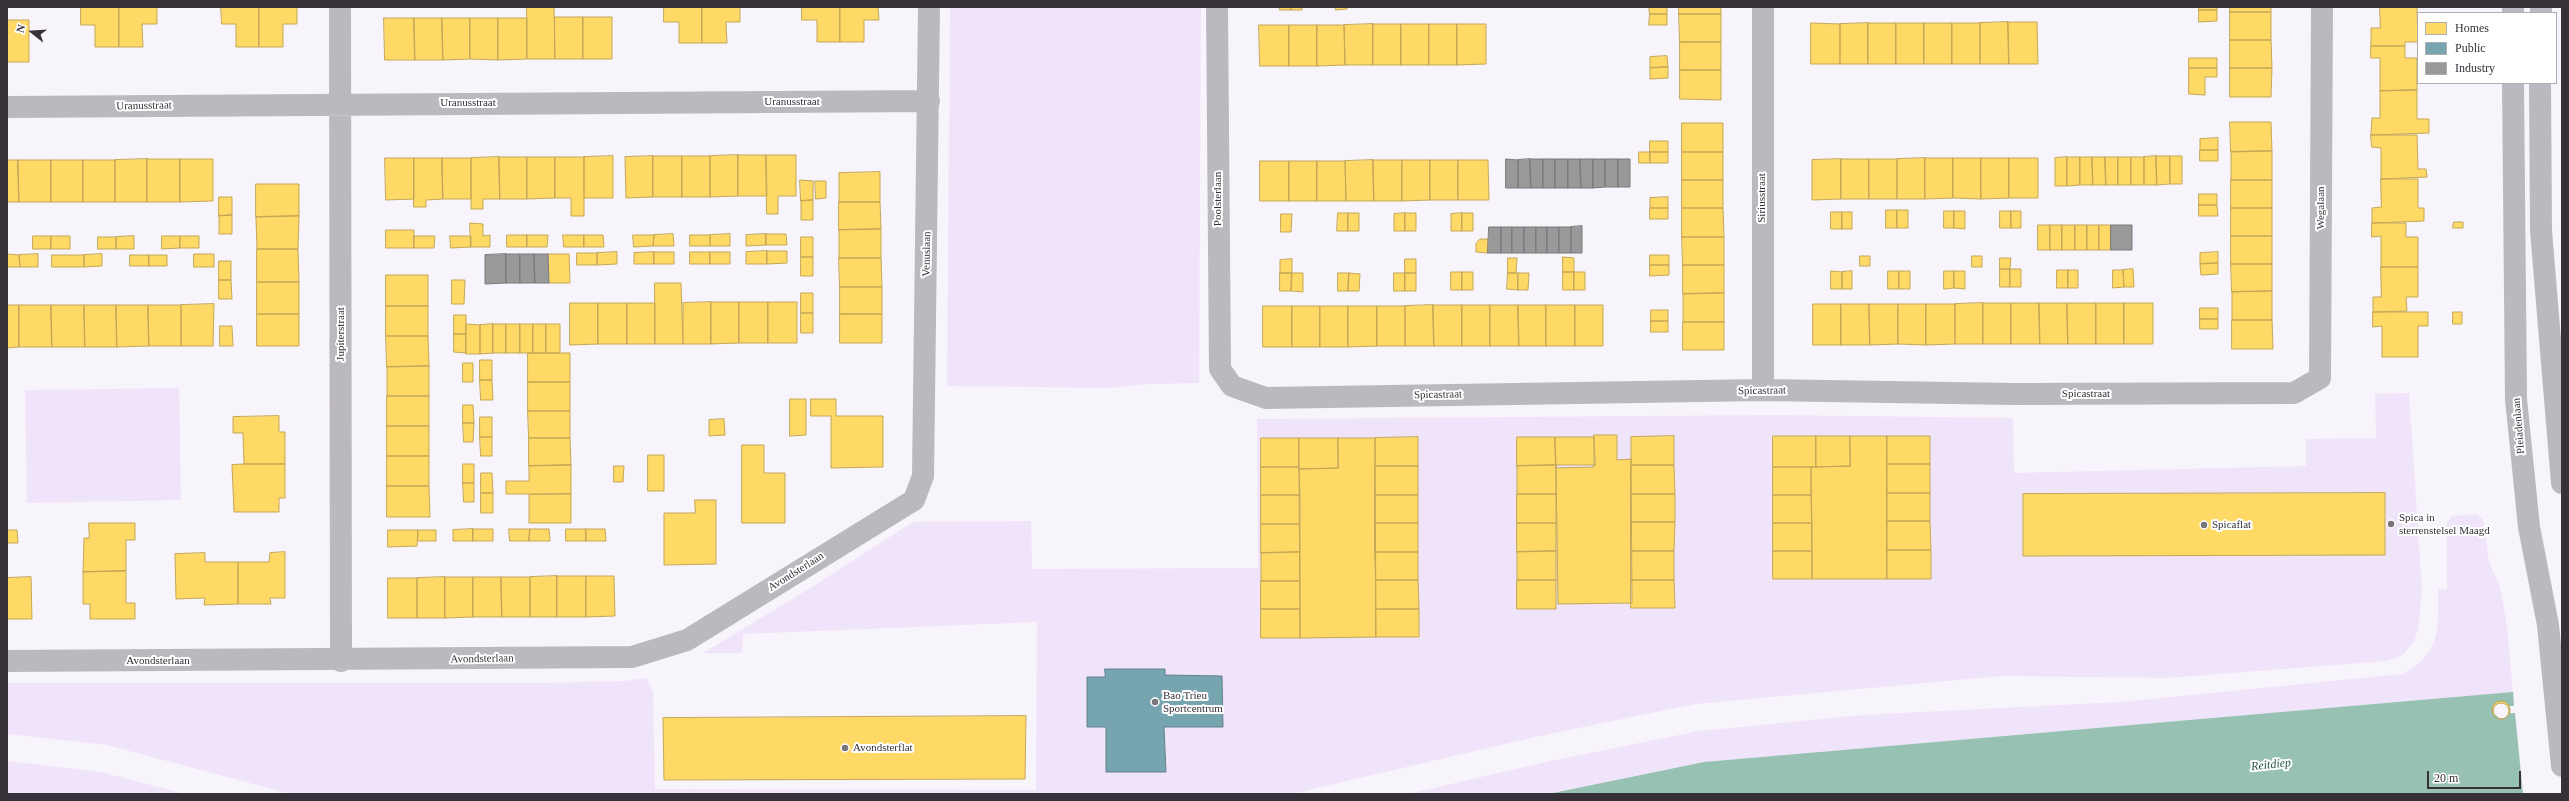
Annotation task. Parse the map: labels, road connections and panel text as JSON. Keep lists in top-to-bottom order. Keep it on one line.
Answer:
{"streets":{"street":["Uranusstraat","Siriusstraat","Poolsterlaan","Wegalaan","Venuslaan","Jupiterstraat","Spicastraat","Pleiadenlaan","Avondsterlaan"]},"crossings":[["Uranusstraat","Venuslaan"],["Uranusstraat","Jupiterstraat"],["Siriusstraat","Spicastraat"],["Poolsterlaan","Spicastraat"],["Wegalaan","Spicastraat"],["Venuslaan","Avondsterlaan"],["Jupiterstraat","Avondsterlaan"]],"water":["Reitdiep"],"places":["Spica in sterrenstelsel Maagd","Spicaflat","Bao Trieu Sportcentrum","Avondsterflat"],"legend":["Homes","Public","Industry"],"scale_bar":"20 m","north":"left"}
